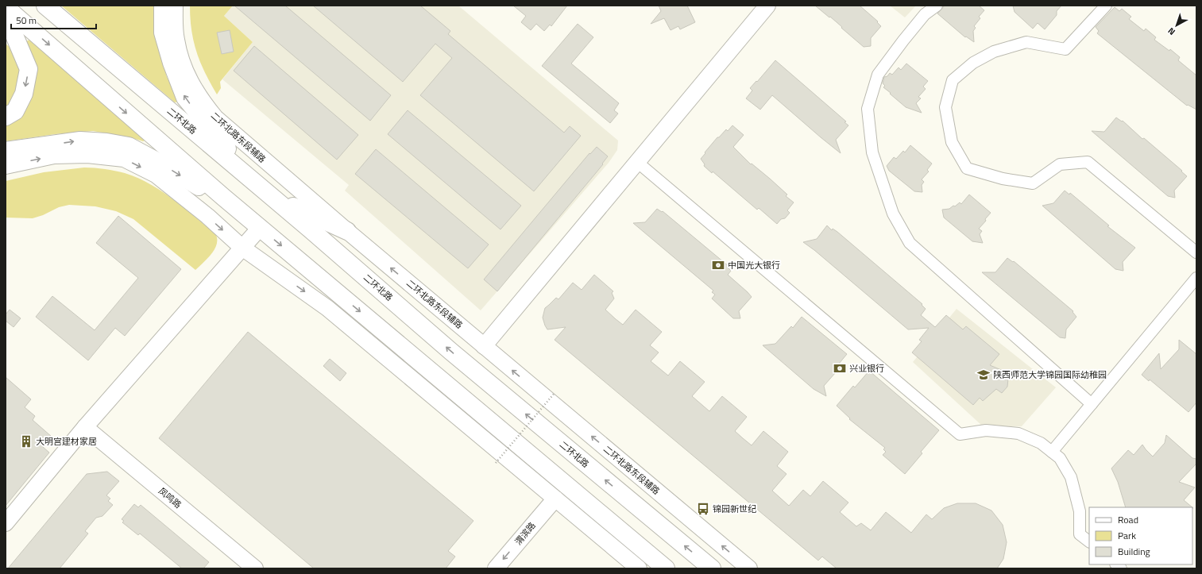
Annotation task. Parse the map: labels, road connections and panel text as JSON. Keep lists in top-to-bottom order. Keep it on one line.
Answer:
{"streets":{"highway":["二环北路"],"main road":["二环北路东段辅路","凤鸣路","渭滨路"]},"places":{"bank":["中国光大银行","兴业银行"],"school or university":["陕西师范大学锦园国际幼稚园"],"building":["大明宫建材家居"],"bus stop":["锦园新世纪"]},"legend":["Road","Park","Building"],"scale_bar":"50 m","north":"bottom left"}
